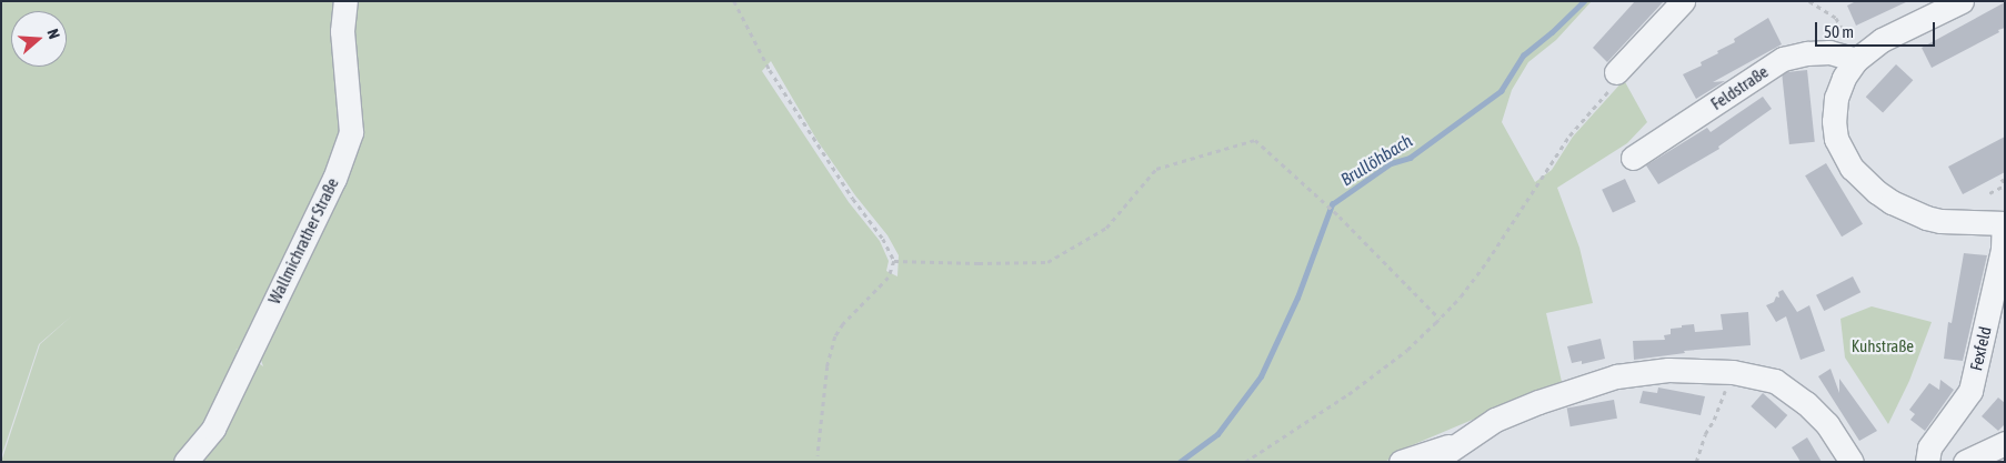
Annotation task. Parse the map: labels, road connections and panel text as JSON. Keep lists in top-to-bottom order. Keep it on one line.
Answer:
{"streets":{"street":["Feldstraße","Wallmichrather Straße","Fexfeld"]},"water":["Brullöhbach"],"parks":["Kuhstraße"],"scale_bar":"50 m","north":"right"}
